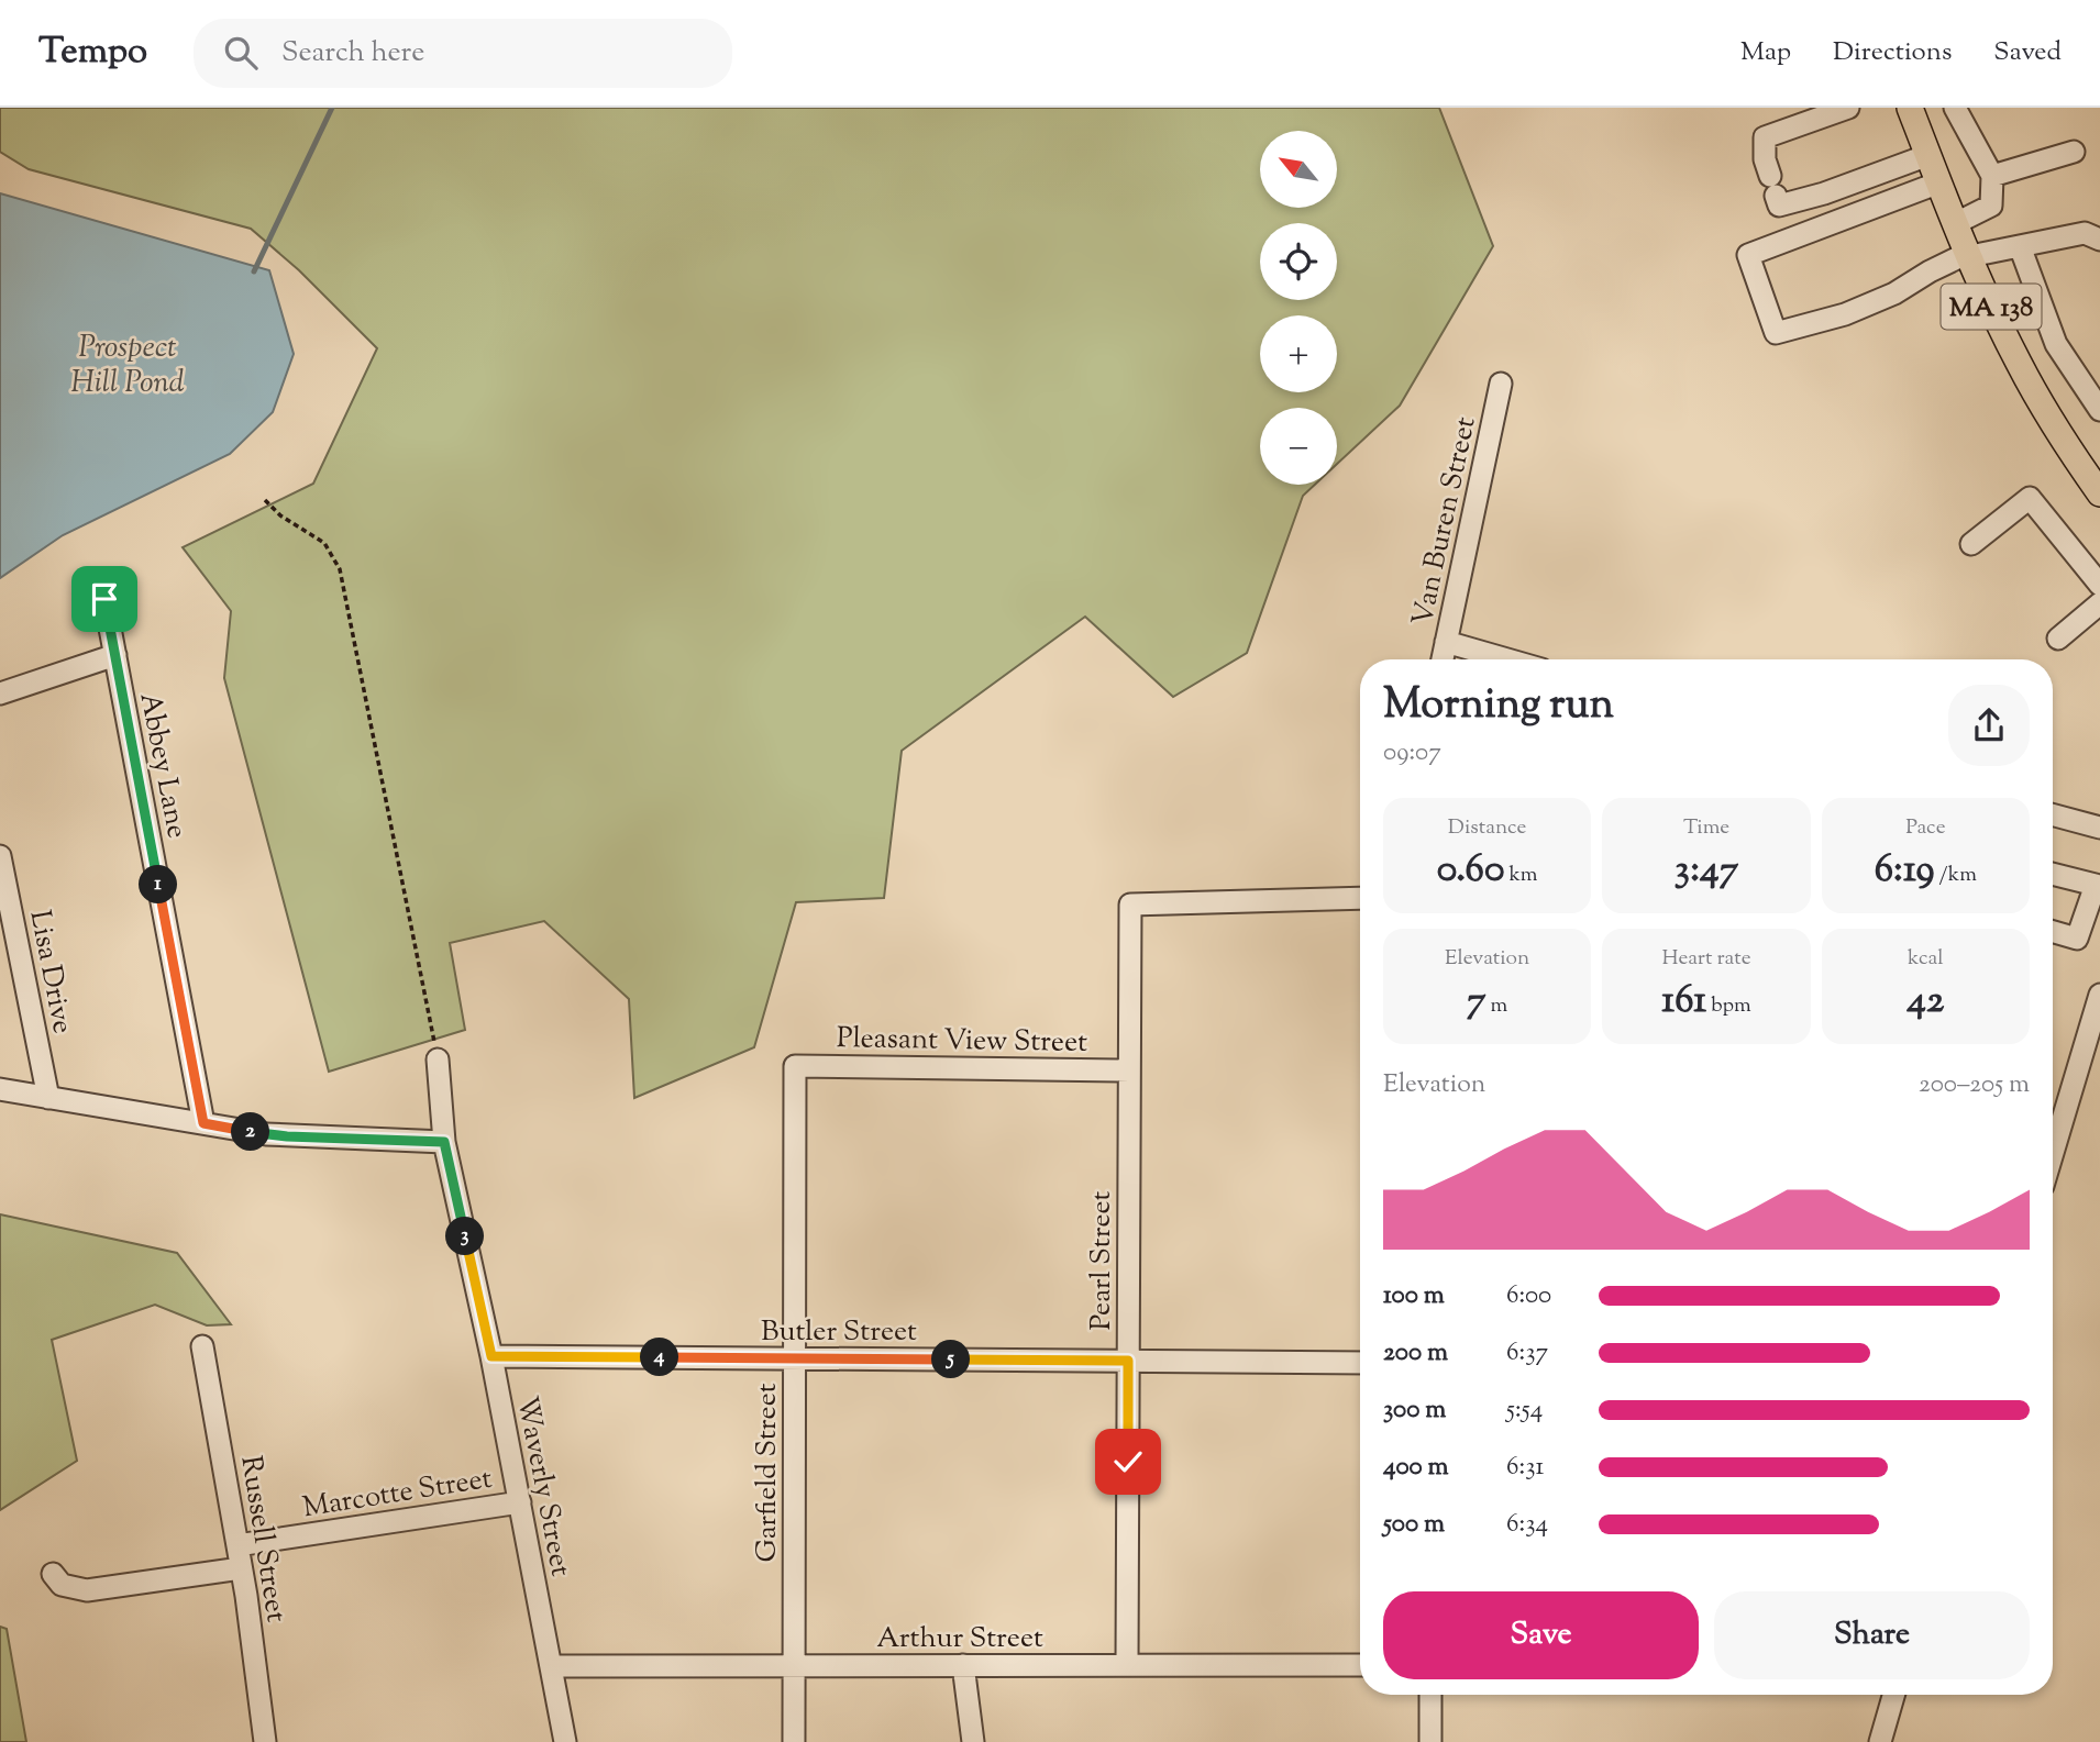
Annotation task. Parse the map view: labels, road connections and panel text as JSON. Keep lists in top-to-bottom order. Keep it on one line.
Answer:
{"streets":{"main road":["MA 138"],"street":["Van Buren Street","Abbey Lane","Lisa Drive","Pleasant View Street","Pearl Street","Butler Street","Garfield Street","Waverly Street","Marcotte Street","Russell Street","Arthur Street"]},"crossings":[["Pleasant View Street","Pearl Street"],["Pleasant View Street","Garfield Street"],["Pearl Street","Butler Street"],["Pearl Street","Arthur Street"],["Butler Street","Garfield Street"],["Butler Street","Waverly Street"],["Garfield Street","Arthur Street"],["Waverly Street","Marcotte Street"],["Waverly Street","Arthur Street"],["Marcotte Street","Russell Street"]],"water":["Prospect Hill Pond"],"north":"top left","page":{"header":"Tempo","search":"Search here","nav":["Map","Directions","Saved"],"map_buttons":["+","−"],"heading":["Morning run","09:07"],"stats":[["Distance","0.60 km"],["Time","3:47"],["Pace","6:19 /km"],["Elevation","7 m"],["Heart rate","161 bpm"],["kcal","42"]],"pins":["1","2","3","4","5"],"chart":["Elevation","200–205 m"],"list":[{"name":"100 m","note":"6:00"},{"name":"200 m","note":"6:37"},{"name":"300 m","note":"5:54"},{"name":"400 m","note":"6:31"},{"name":"500 m","note":"6:34"}],"buttons":["Save","Share"]}}
